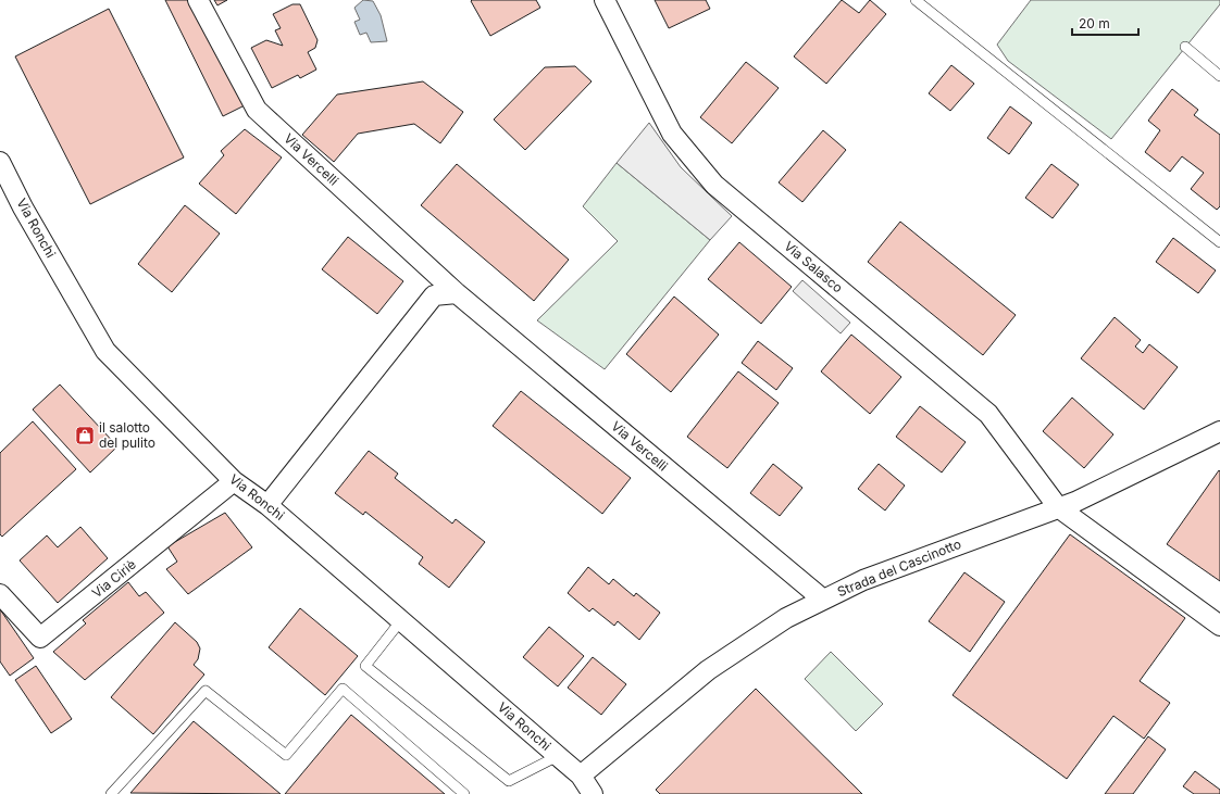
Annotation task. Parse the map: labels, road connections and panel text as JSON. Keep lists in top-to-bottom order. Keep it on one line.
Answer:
{"streets":{"street":["Via Vercelli","Via Ronchi","Via Salasco","Strada del Cascinotto","Via Ciriè"]},"crossings":[["Via Vercelli","Strada del Cascinotto"],["Via Ronchi","Strada del Cascinotto"],["Via Ronchi","Via Ciriè"],["Via Salasco","Strada del Cascinotto"]],"places":{"shop":["il salotto del pulito"]},"scale_bar":"20 m"}
